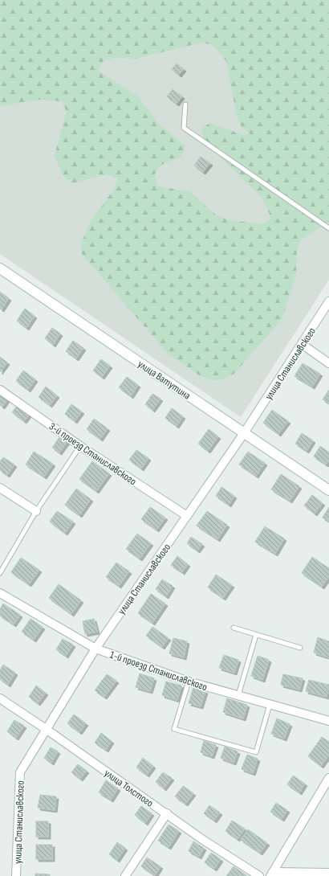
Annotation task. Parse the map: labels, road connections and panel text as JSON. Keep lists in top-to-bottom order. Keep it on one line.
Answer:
{"streets":{"street":["улица Станиславского","улица Ватутина","3-й проезд Станиславского","1-й проезд Станиславского","улица Толстого"]},"crossings":[["улица Станиславского","улица Ватутина"],["улица Станиславского","3-й проезд Станиславского"],["улица Станиславского","1-й проезд Станиславского"],["улица Станиславского","улица Толстого"]]}
